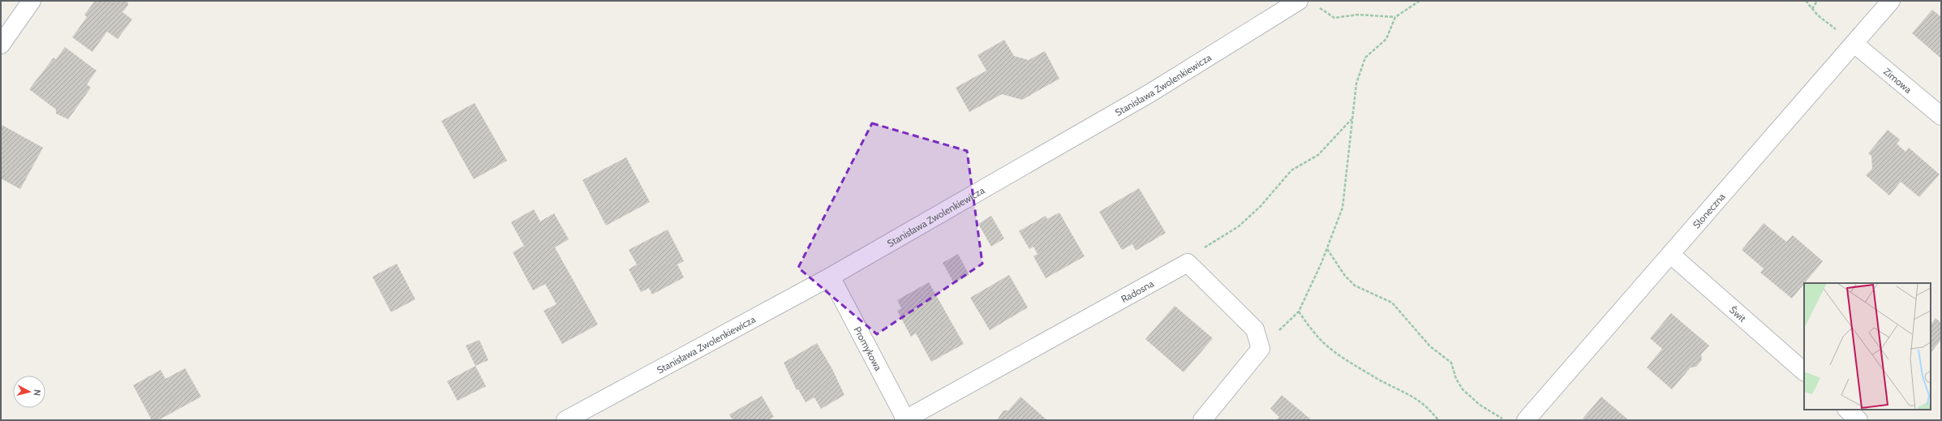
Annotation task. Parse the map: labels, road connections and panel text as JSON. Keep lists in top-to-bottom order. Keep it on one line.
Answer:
{"streets":{"street":["Zimowa","Stanisława Zwolenkiewicza","Słoneczna","Radosna","Świt","Promykowa"]},"crossings":[["Zimowa","Słoneczna"],["Stanisława Zwolenkiewicza","Promykowa"],["Słoneczna","Świt"],["Radosna","Promykowa"]],"north":"right"}
